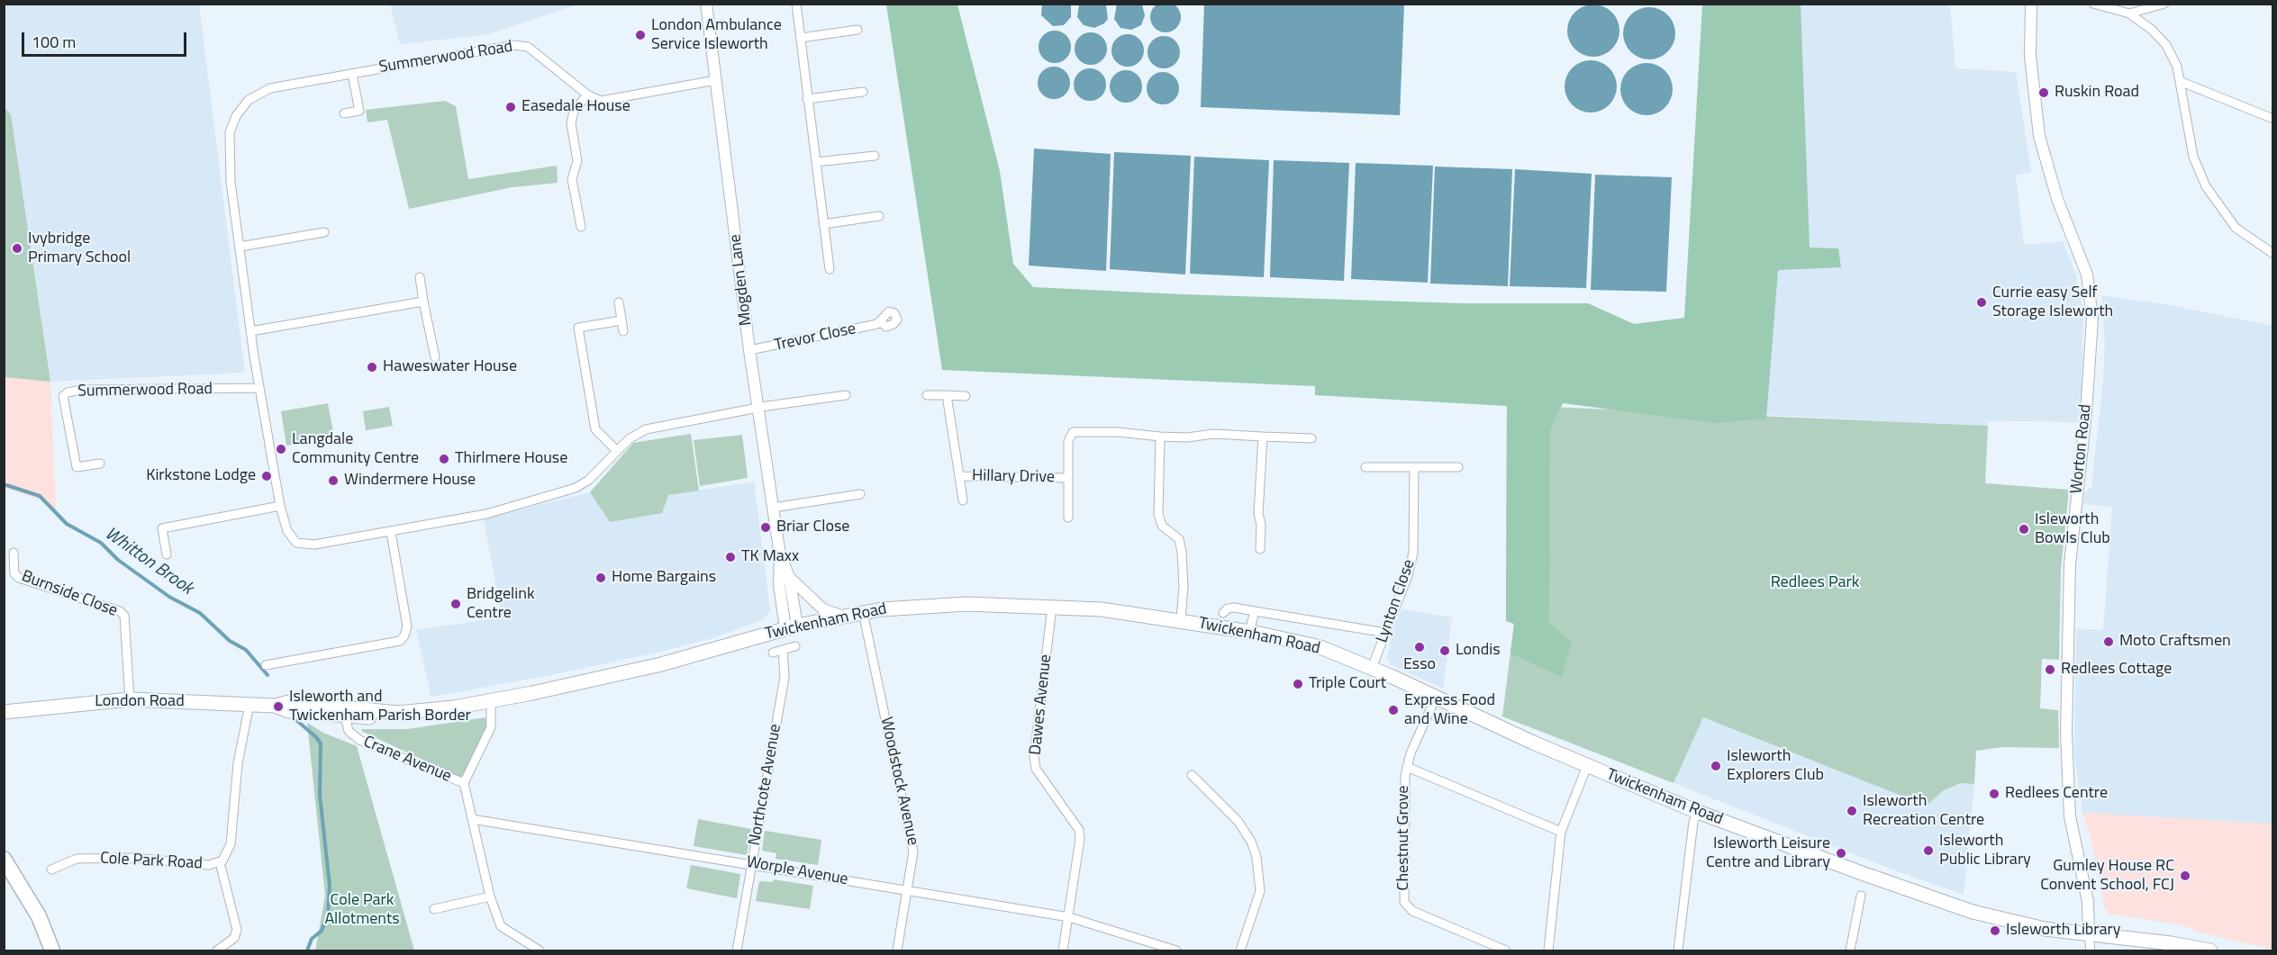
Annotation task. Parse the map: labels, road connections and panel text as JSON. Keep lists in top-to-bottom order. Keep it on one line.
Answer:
{"streets":{"main road":["Twickenham Road","London Road"],"street":["Summerwood Road","Mogden Lane","Trevor Close","Worton Road","Hillary Drive","Burnside Close","Lynton Close","Dawes Avenue","Crane Avenue","Woodstock Avenue","Northcote Avenue","Chestnut Grove","Cole Park Road","Worple Avenue"]},"crossings":[["Summerwood Road","Mogden Lane"],["Mogden Lane","Trevor Close"],["Mogden Lane","Twickenham Road"],["Worton Road","Twickenham Road"],["Burnside Close","London Road"],["Lynton Close","Twickenham Road"],["Twickenham Road","London Road"],["Twickenham Road","Dawes Avenue"],["Twickenham Road","Crane Avenue"],["Twickenham Road","Woodstock Avenue"],["Twickenham Road","Chestnut Grove"],["London Road","Cole Park Road"],["Dawes Avenue","Worple Avenue"],["Crane Avenue","Worple Avenue"],["Woodstock Avenue","Worple Avenue"],["Northcote Avenue","Worple Avenue"]],"water":["Whitton Brook"],"parks":["Redlees Park","Cole Park Allotments"],"places":["London Ambulance Service Isleworth","Ruskin Road","Easedale House","Ivybridge Primary School","Currie easy Self Storage Isleworth","Haweswater House","Langdale Community Centre","Thirlmere House","Kirkstone Lodge","Windermere House","Briar Close","Isleworth Bowls Club","TK Maxx","Home Bargains","Bridgelink Centre","Moto Craftsmen","Esso","Londis","Redlees Cottage","Triple Court","Isleworth and Twickenham Parish Border","Express Food and Wine","Isleworth Explorers Club","Redlees Centre","Isleworth Recreation Centre","Isleworth Public Library","Isleworth Leisure Centre and Library","Gumley House RC Convent School, FCJ","Isleworth Library"],"scale_bar":"100 m"}
